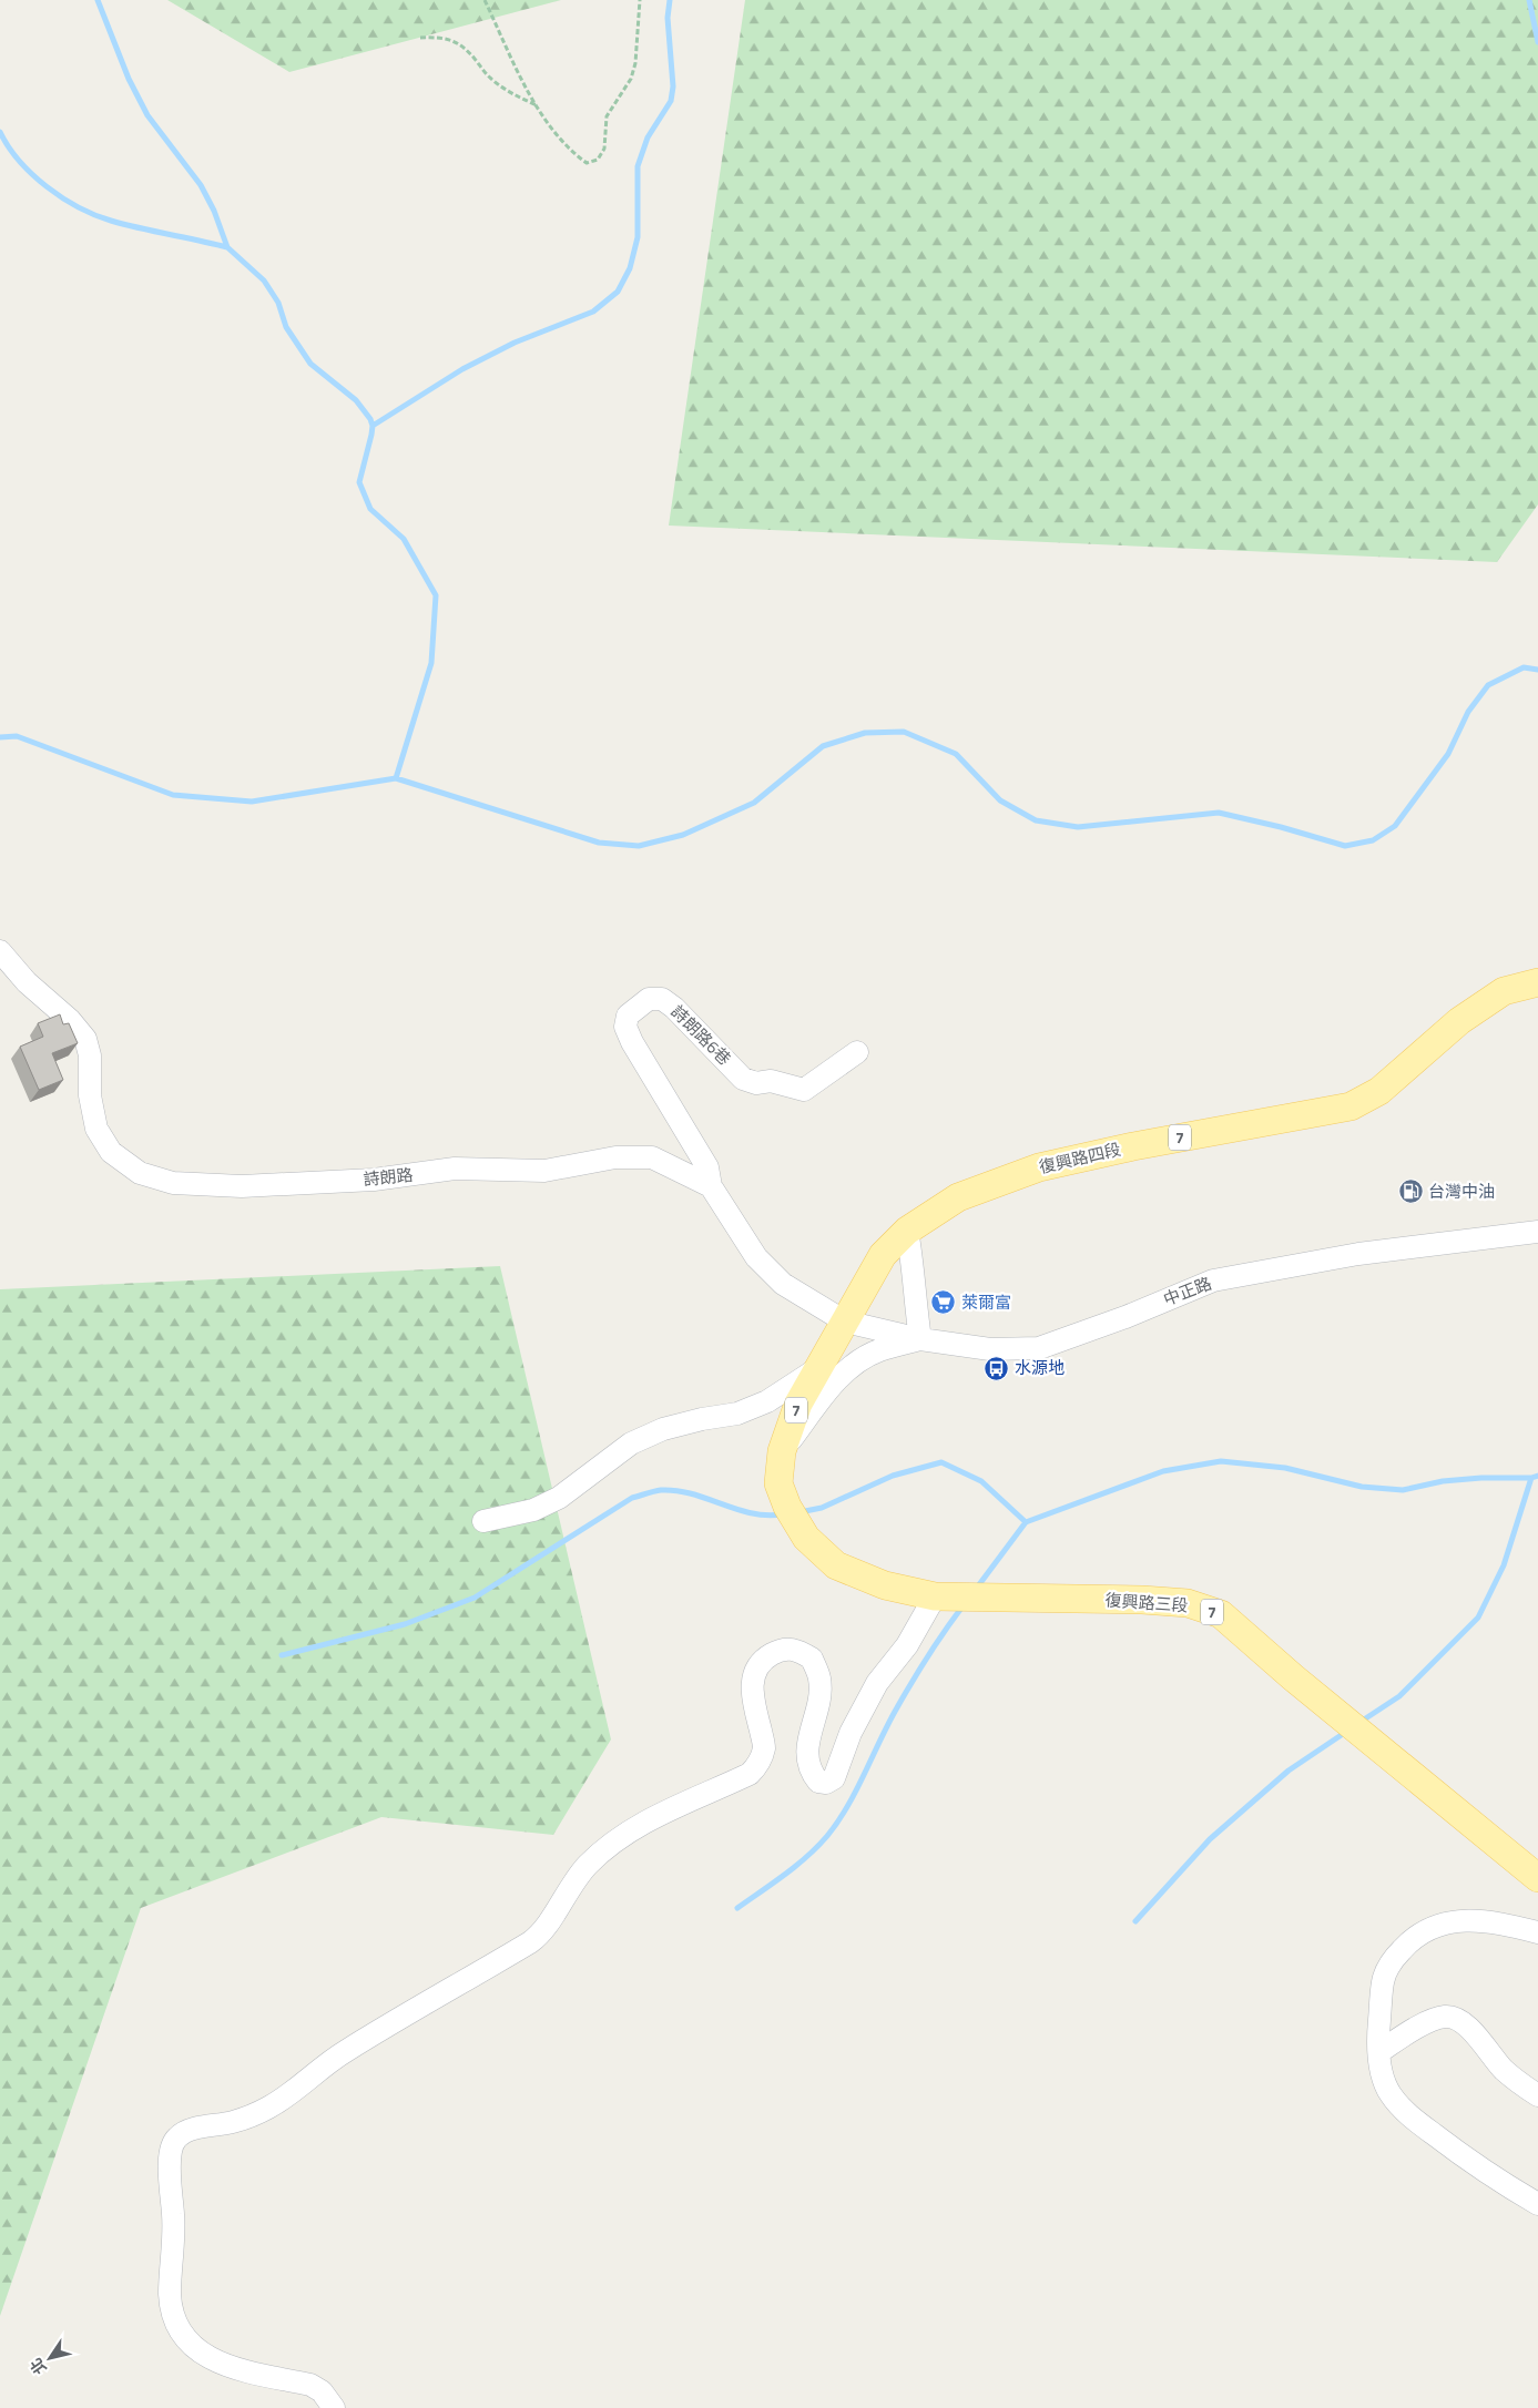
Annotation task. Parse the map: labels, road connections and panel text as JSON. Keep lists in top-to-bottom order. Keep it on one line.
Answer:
{"streets":{"main road":["7","復興路四段","復興路三段"],"street":["詩朗路6巷","詩朗路","中正路"]},"crossings":[["詩朗路6巷","詩朗路"],["復興路四段","中正路"],["復興路四段","復興路三段"]],"places":{"fuel station":["台灣中油"],"supermarket":["萊爾富"],"bus stop":["水源地"]},"north":"bottom left"}
